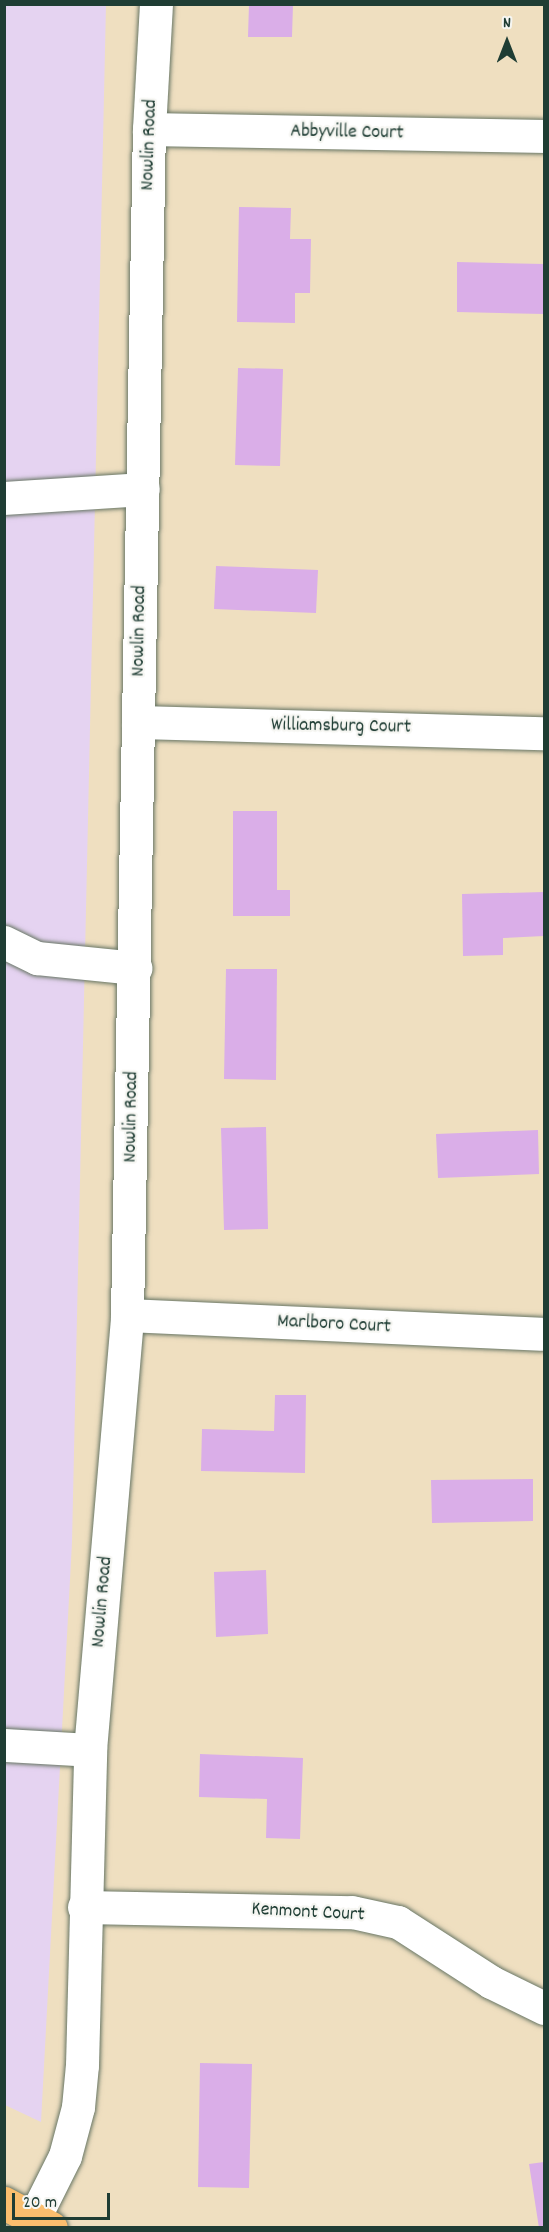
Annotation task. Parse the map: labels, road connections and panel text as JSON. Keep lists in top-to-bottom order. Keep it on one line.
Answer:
{"streets":{"street":["Abbyville Court","Nowlin Road","Williamsburg Court","Marlboro Court","Kenmont Court"]},"crossings":[["Abbyville Court","Nowlin Road"],["Nowlin Road","Williamsburg Court"],["Nowlin Road","Marlboro Court"],["Nowlin Road","Kenmont Court"]],"scale_bar":"20 m","north":"top"}
